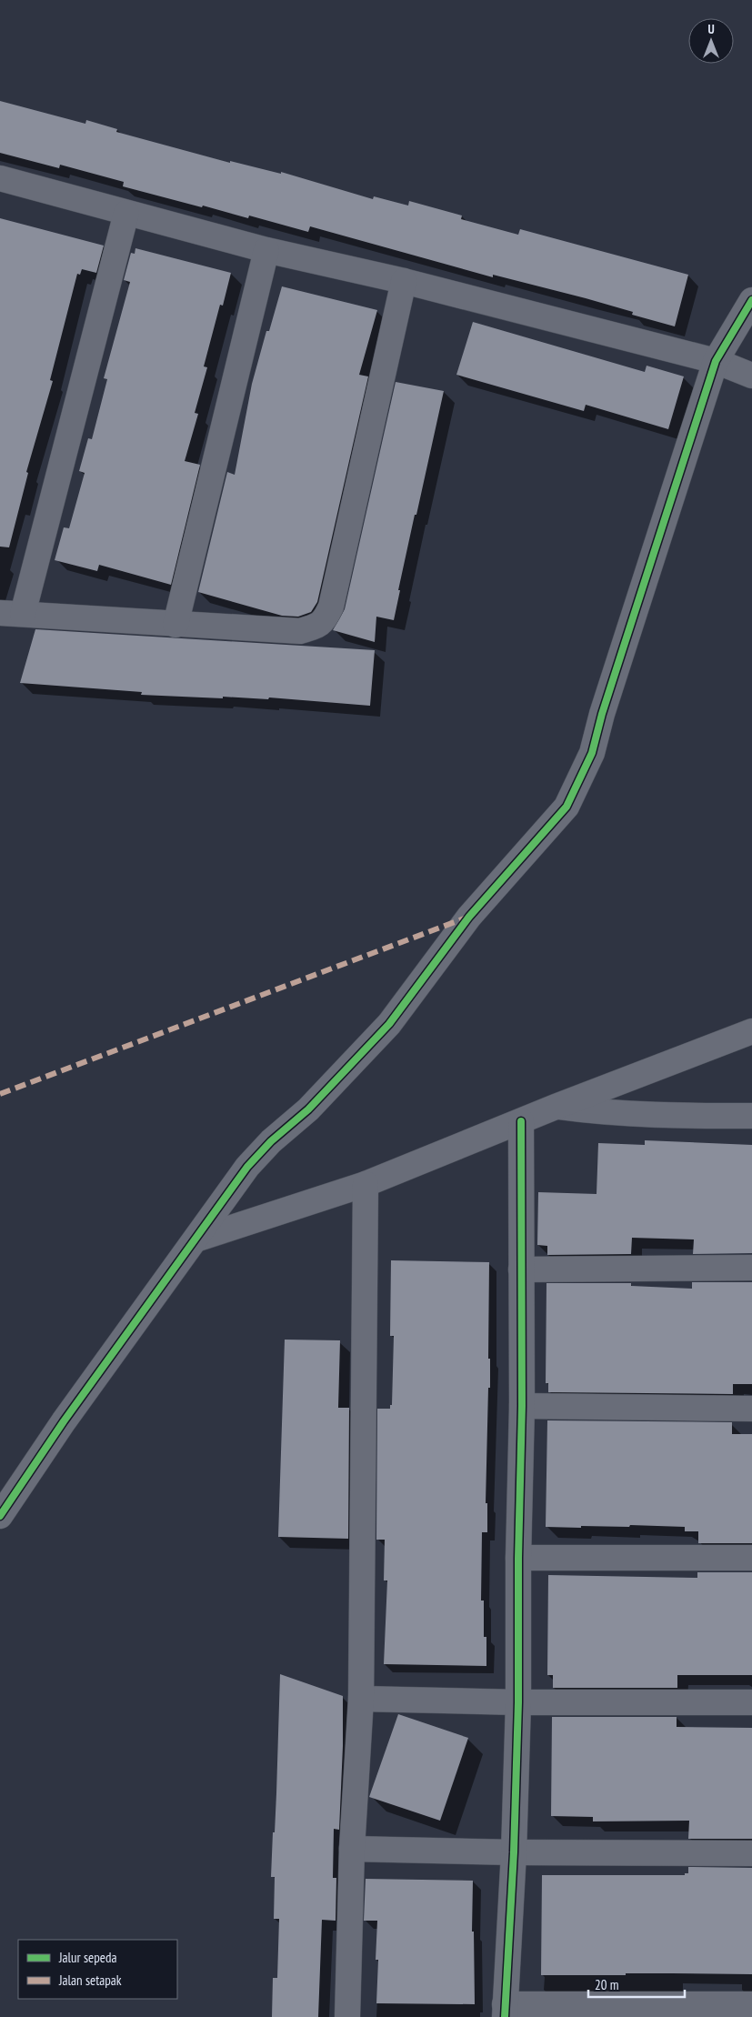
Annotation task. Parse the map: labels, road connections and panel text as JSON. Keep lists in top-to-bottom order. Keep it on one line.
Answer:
{"legend":["Jalur sepeda","Jalan setapak"],"scale_bar":"20 m","north":"top"}
